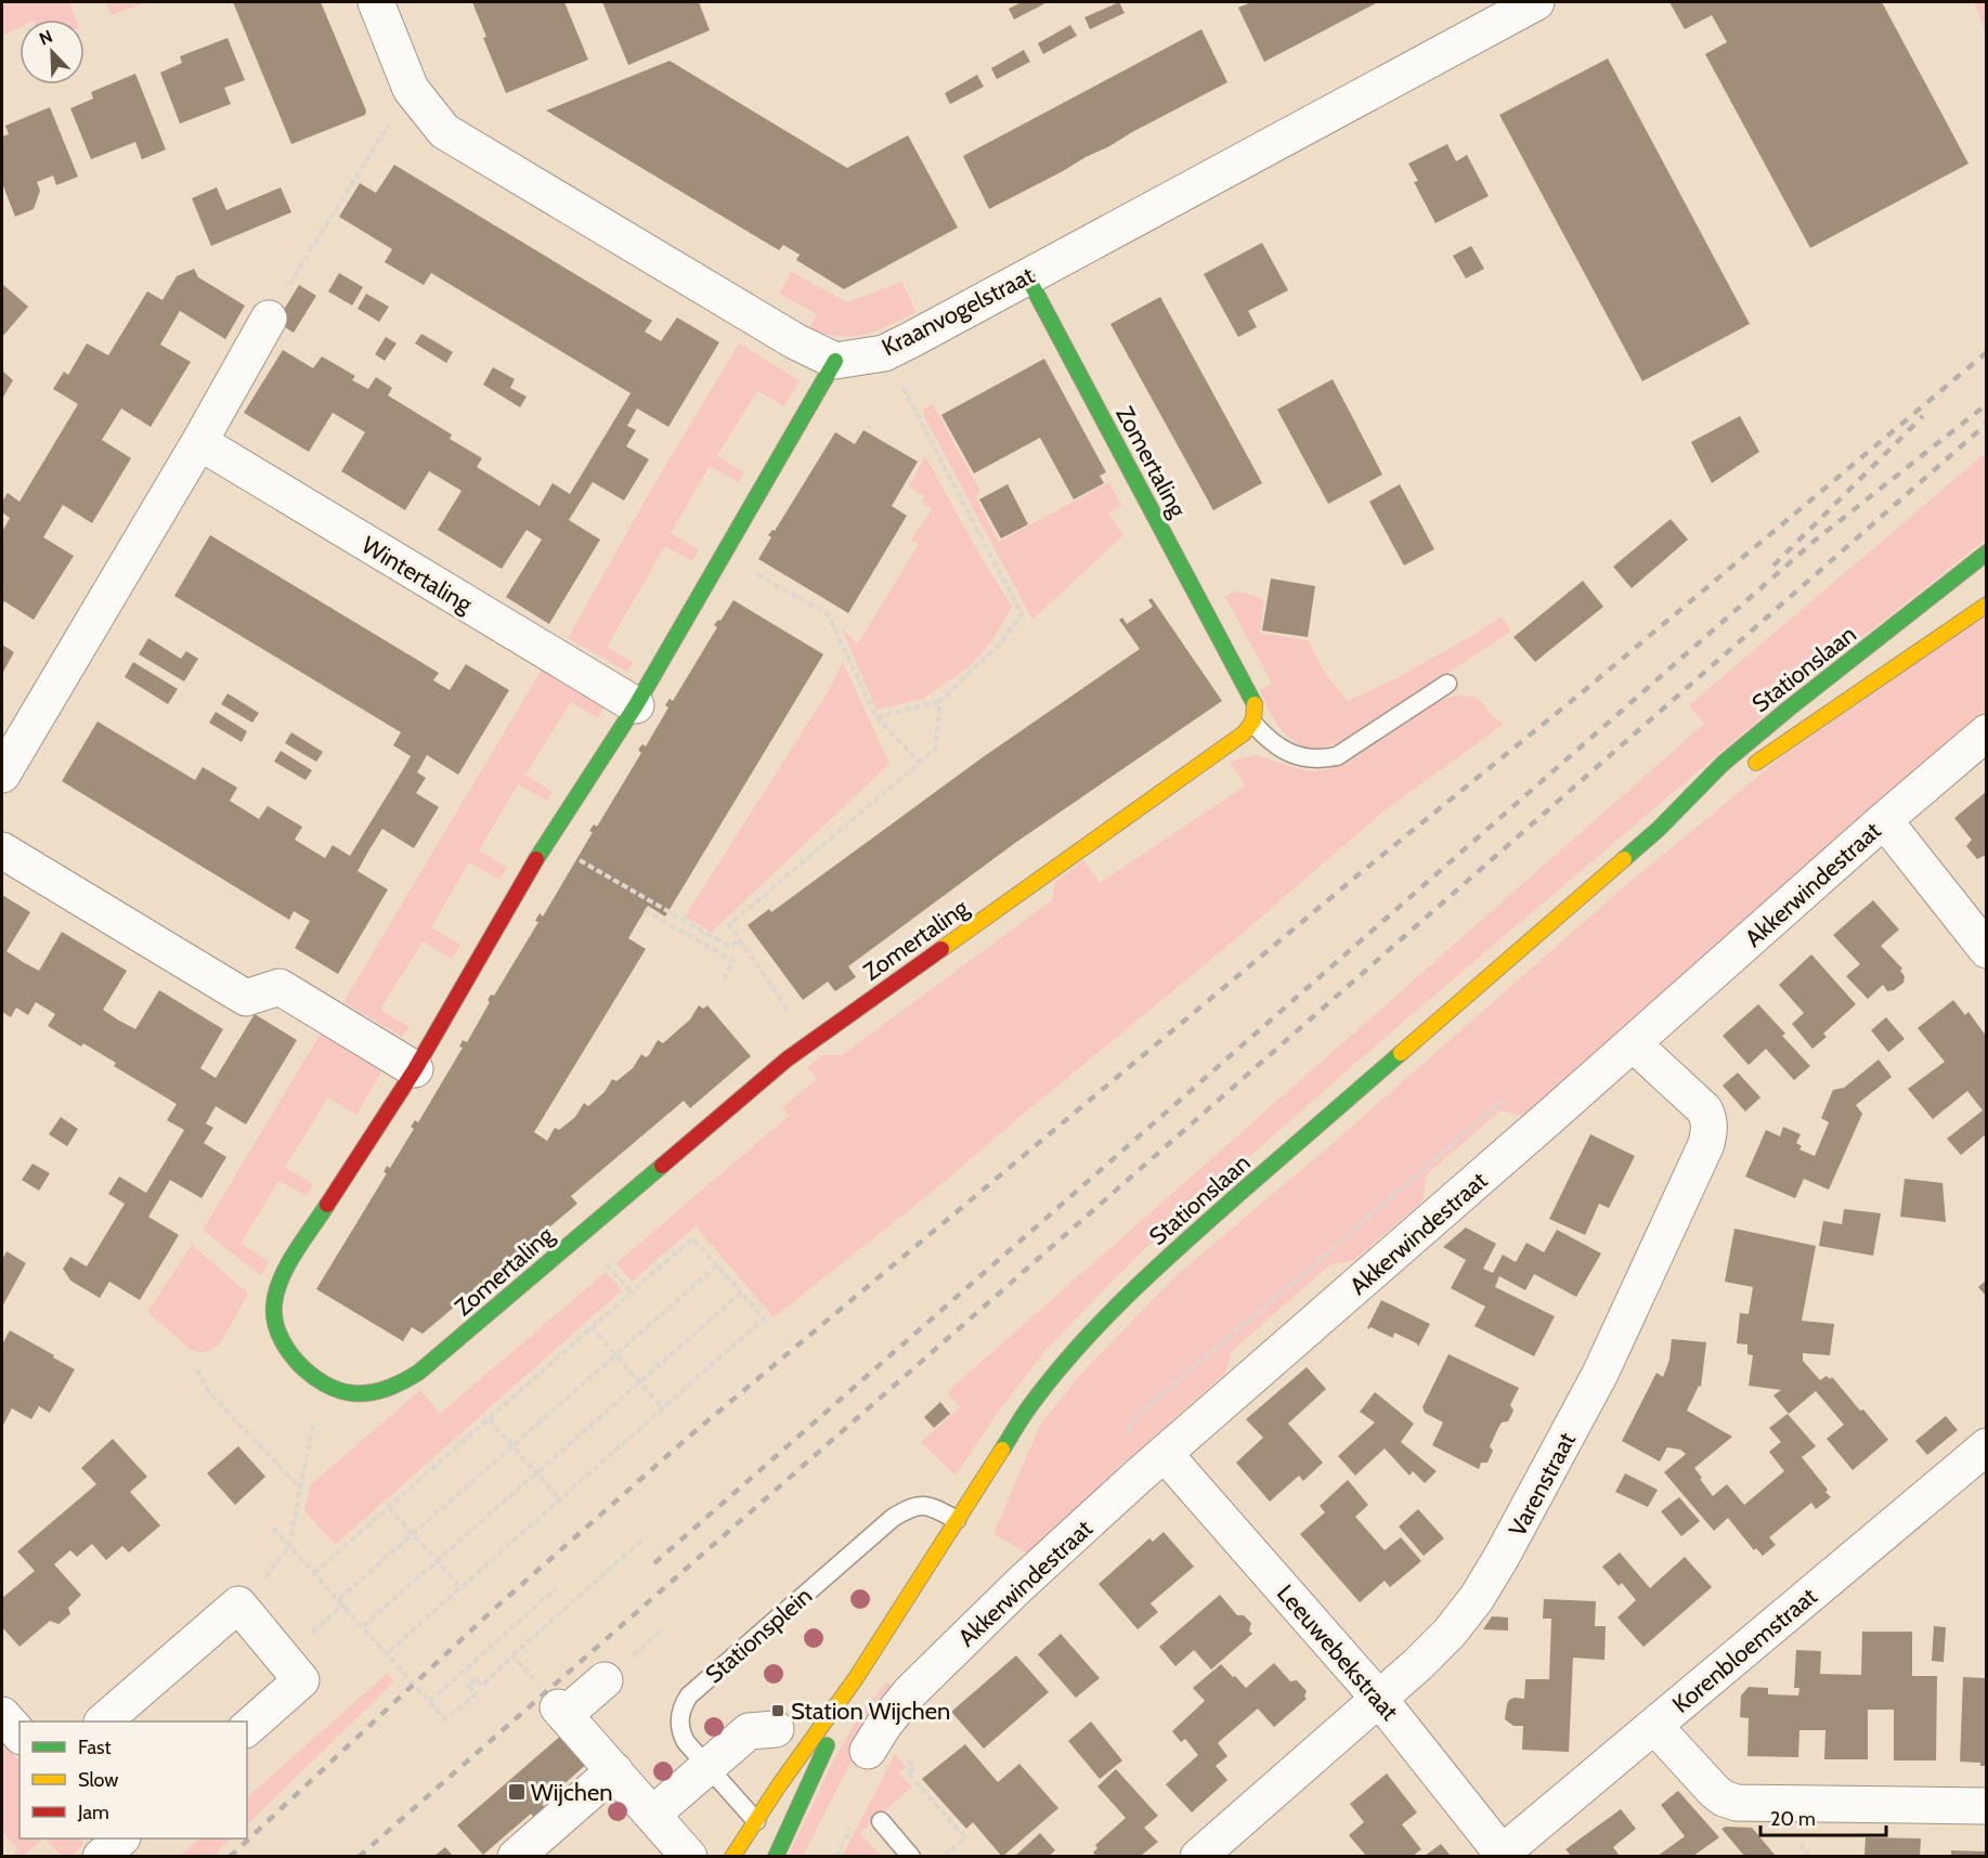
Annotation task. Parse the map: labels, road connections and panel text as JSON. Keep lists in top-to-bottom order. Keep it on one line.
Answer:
{"streets":{"street":["Kraanvogelstraat","Zomertaling","Wintertaling","Stationslaan","Akkerwindestraat","Varenstraat","Korenbloemstraat","Leeuwebekstraat"],"lane":["Stationsplein"]},"crossings":[["Kraanvogelstraat","Zomertaling"],["Zomertaling","Wintertaling"],["Stationslaan","Stationsplein"],["Akkerwindestraat","Varenstraat"],["Akkerwindestraat","Leeuwebekstraat"],["Varenstraat","Leeuwebekstraat"],["Korenbloemstraat","Leeuwebekstraat"]],"places":{"transit":["Station Wijchen","Wijchen"]},"legend":["Fast","Slow","Jam"],"scale_bar":"20 m","north":"top left"}
